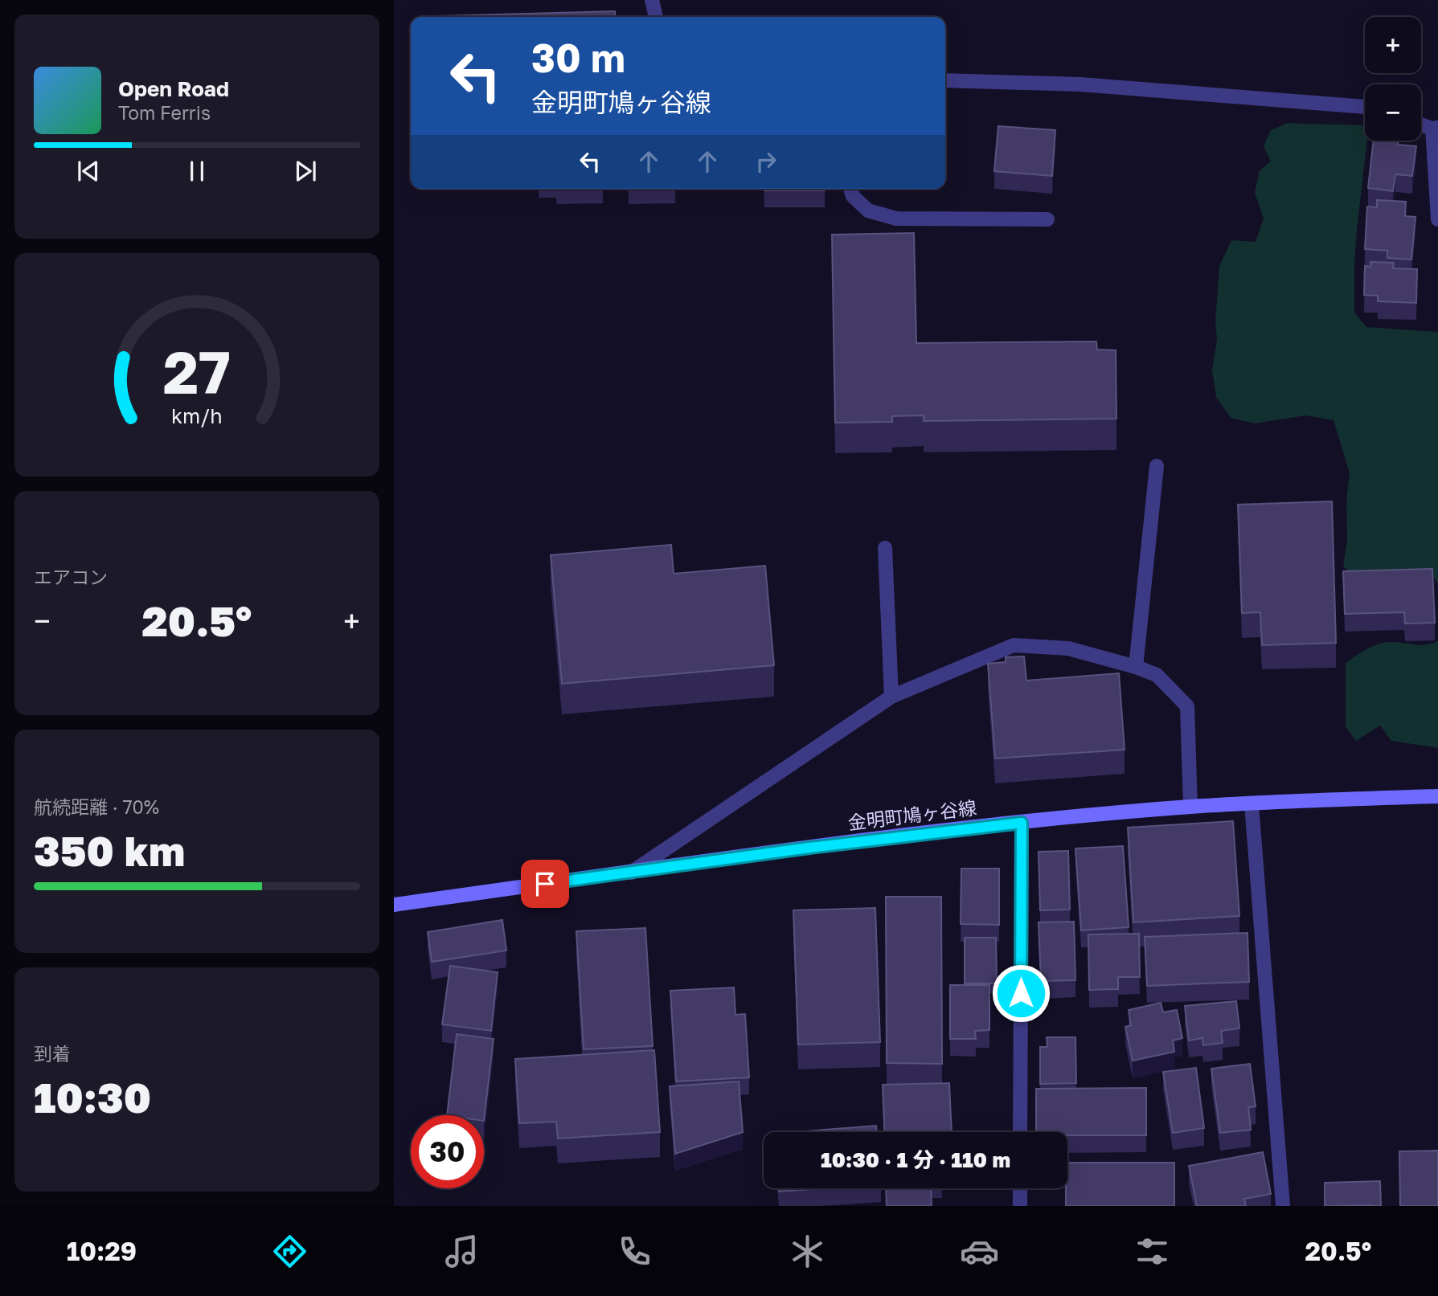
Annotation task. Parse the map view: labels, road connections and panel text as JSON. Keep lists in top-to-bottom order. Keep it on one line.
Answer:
{"streets":{"main road":["金明町鳩ヶ谷線"]},"page":{"map_buttons":["+","−"],"turn":["30 m","金明町鳩ヶ谷線"],"song":["Open Road","Tom Ferris"],"tile":["エアコン",["航続距離 · 70%","350 km"],["到着","10:30"]],"heat":["−","20.5°","+"],"limit":"30","trip":"10:30 · 1 分 · 110 m","tabs":["10:29","20.5°"],"gauge":["27","km/h"]}}
